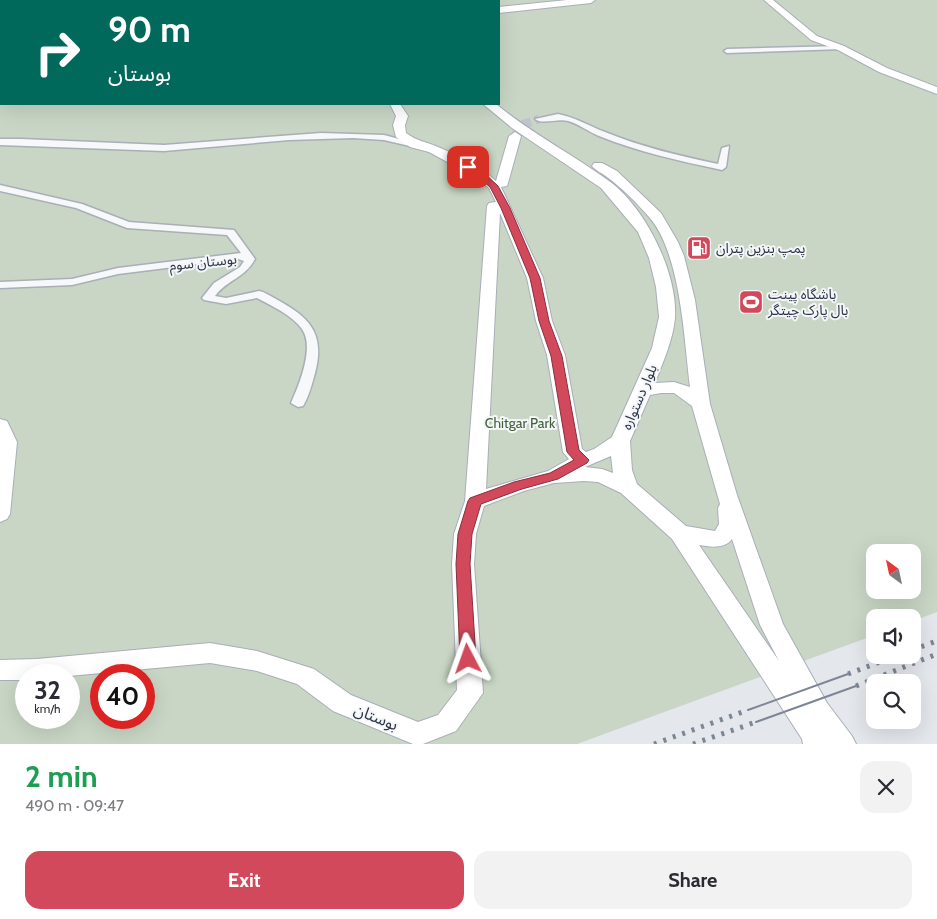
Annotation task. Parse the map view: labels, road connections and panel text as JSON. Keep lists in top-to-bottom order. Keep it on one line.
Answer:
{"streets":{"street":["بوستان سوم","بلوار دستواره","بوستان"]},"parks":["Chitgar Park"],"places":{"fuel station":["پمپ بنزین پتران"],"sports":["باشگاه پینت بال پارک چیتگر"]},"north":"top left","page":{"turn":["90 m","بوستان"],"speed":"32 km/h","limit":"40","heading":["2 min","490 m · 09:47"],"buttons":["Exit","Share"]}}
